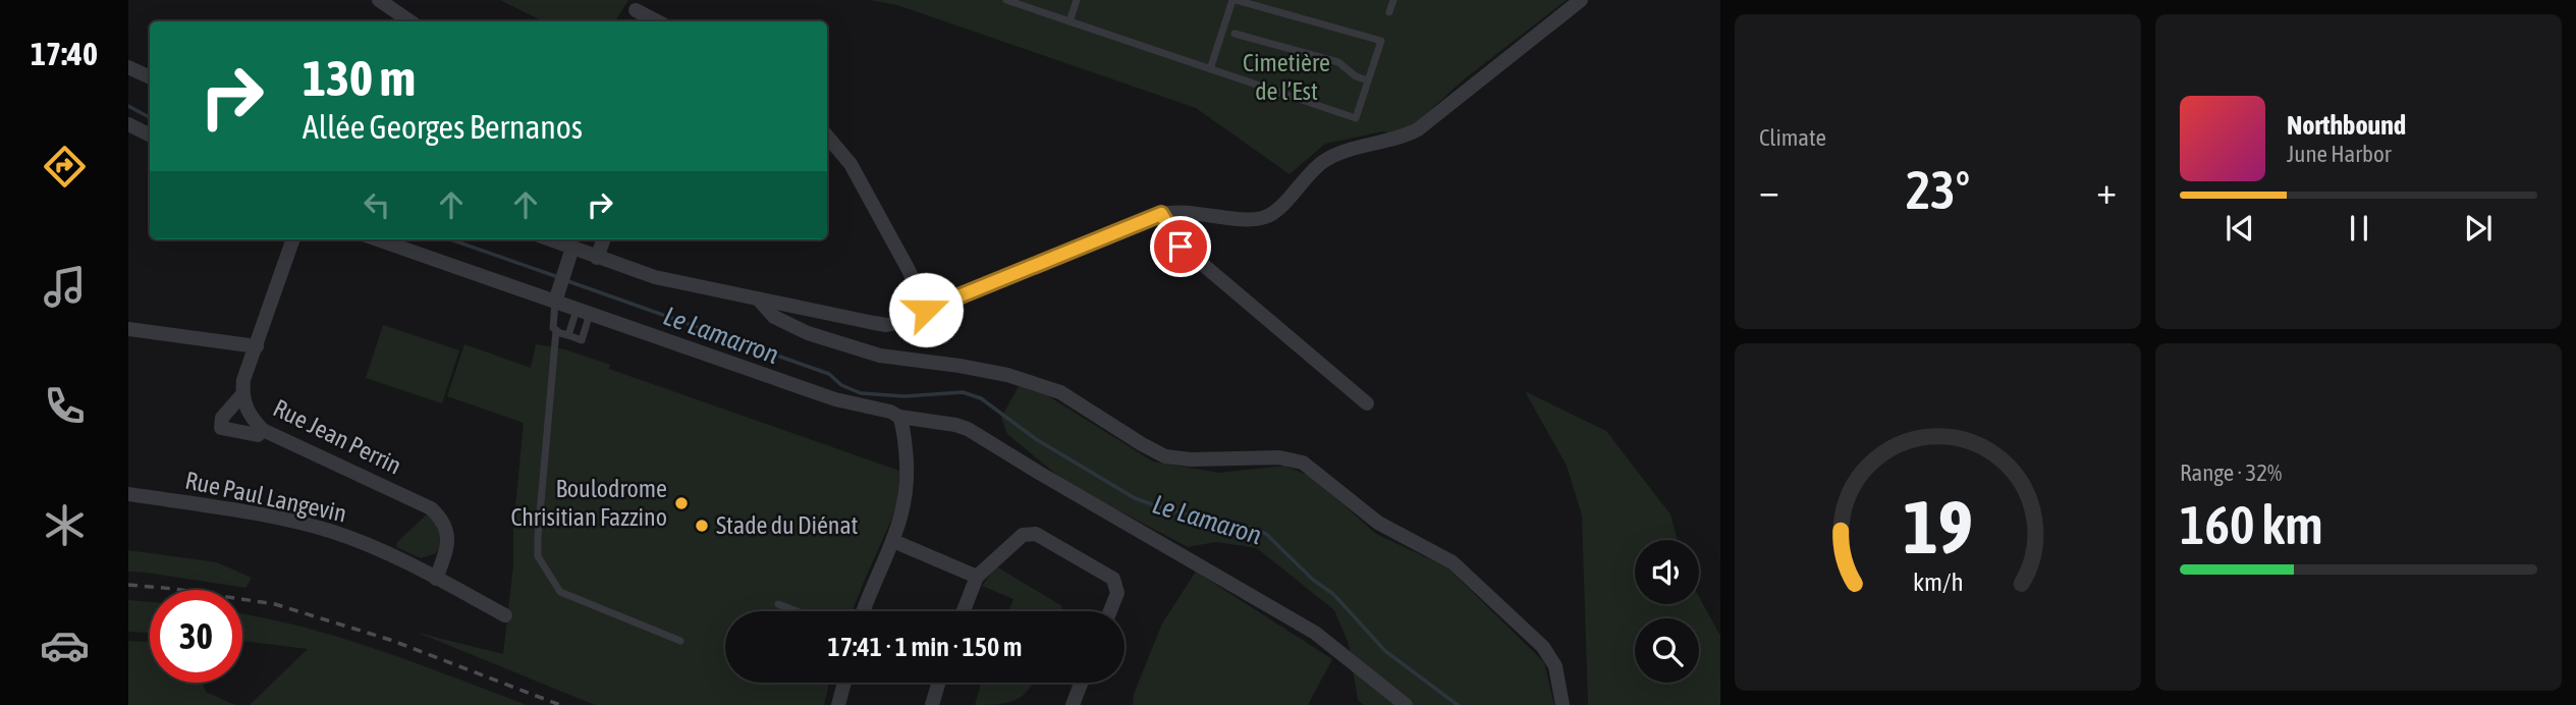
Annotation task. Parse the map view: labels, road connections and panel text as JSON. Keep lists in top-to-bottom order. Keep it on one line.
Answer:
{"streets":{"street":["Rue Jean Perrin","Rue Paul Langevin"]},"crossings":[["Rue Jean Perrin","Rue Paul Langevin"]],"water":["Le Lamarron","Le Lamaron"],"parks":["Cimetière de l’Est"],"places":["Boulodrome Chrisitian Fazzino","Stade du Diénat"],"page":{"tabs":"17:40","tile":["Climate",["Range · 32%","160 km"]],"turn":["130 m","Allée Georges Bernanos"],"song":["Northbound","June Harbor"],"heat":["−","23°","+"],"limit":"30","trip":"17:41 · 1 min · 150 m","gauge":["19","km/h"]}}
